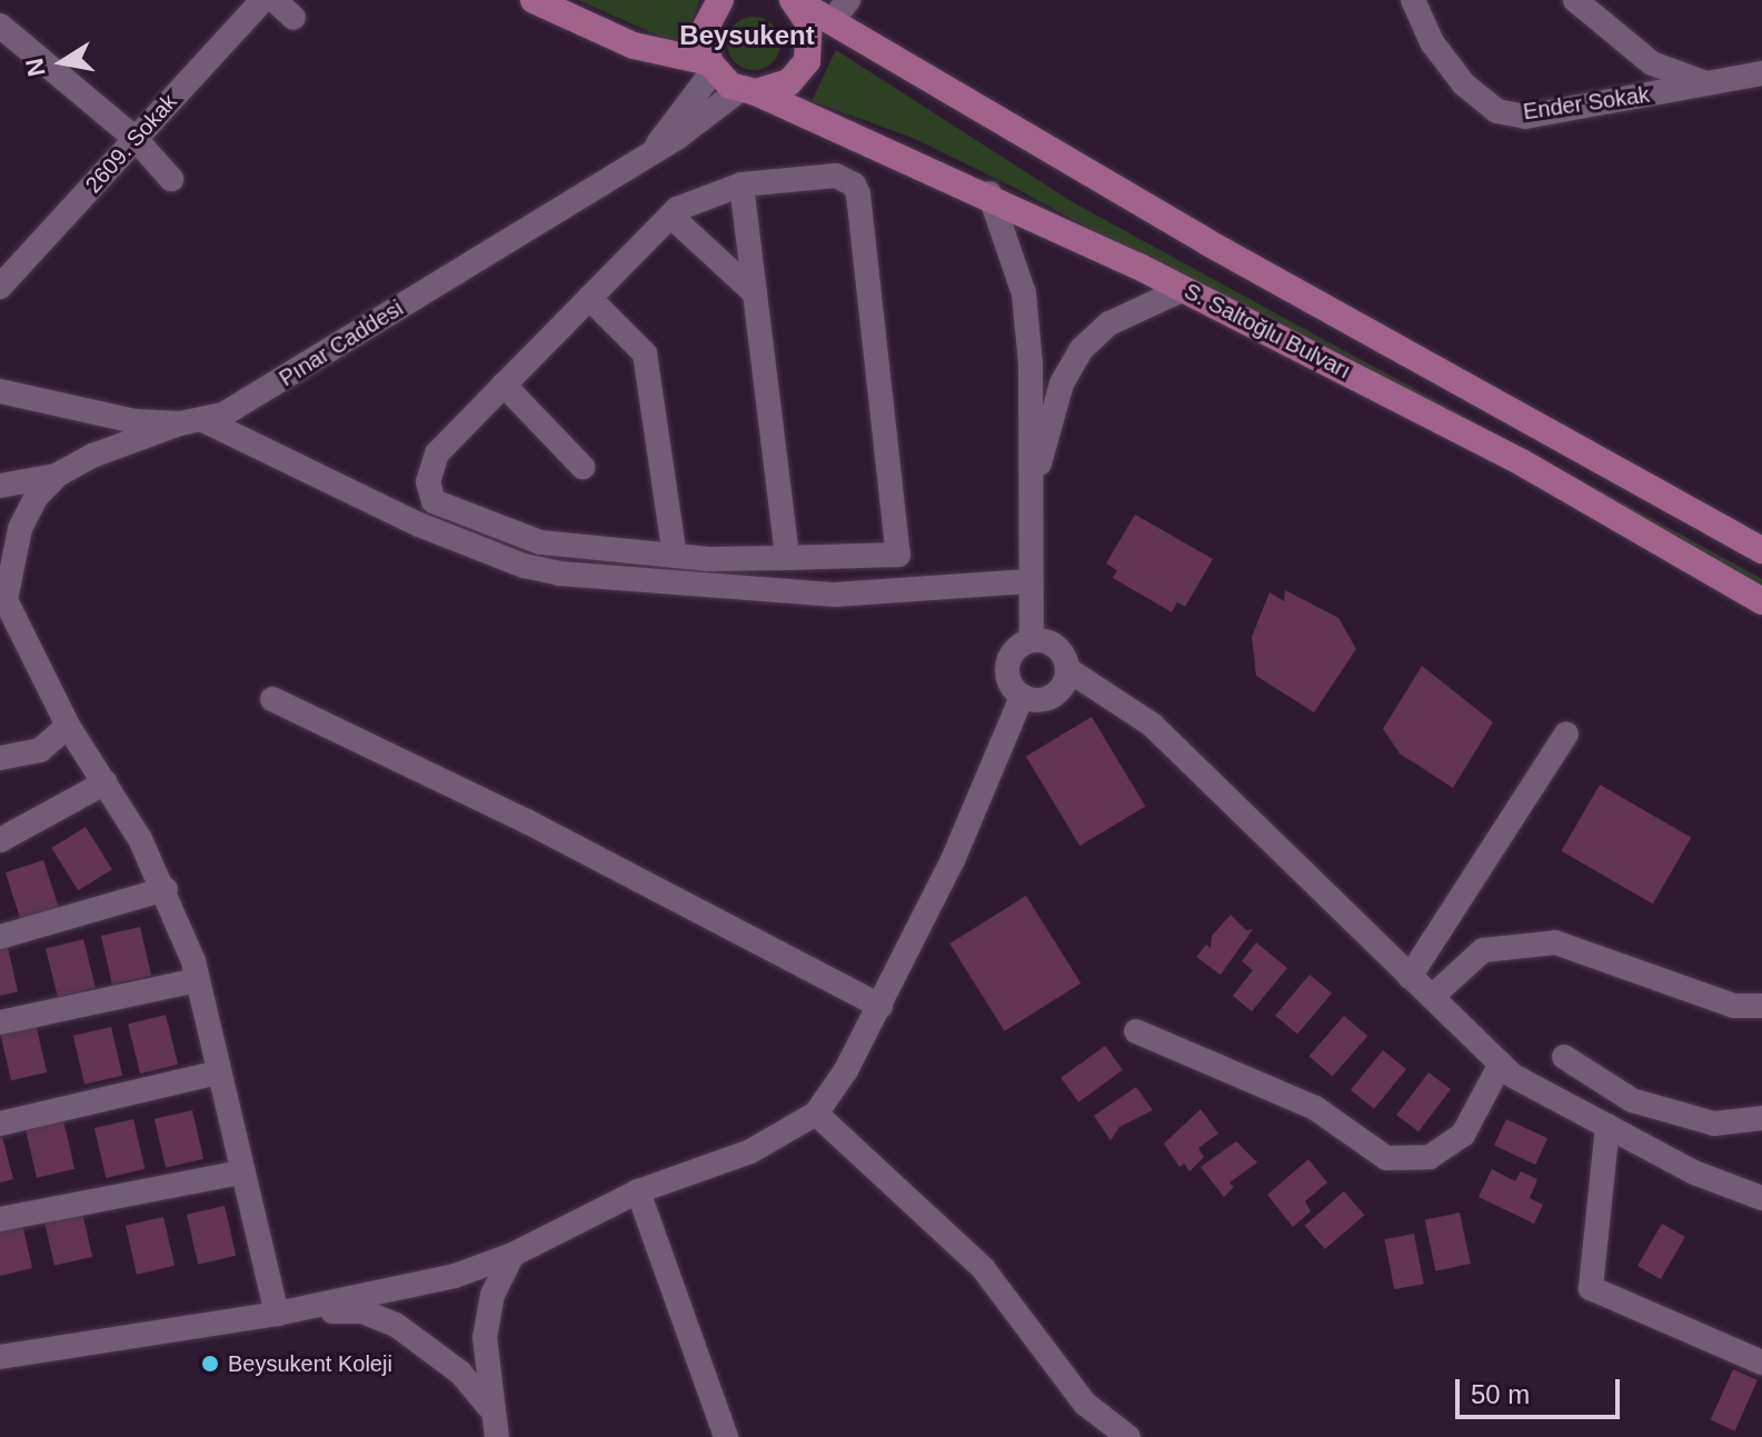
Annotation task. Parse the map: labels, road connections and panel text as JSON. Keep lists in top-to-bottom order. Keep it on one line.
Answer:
{"streets":{"main road":["S. Saltoğlu Bulvarı"],"street":["Ender Sokak","2609. Sokak","Pınar Caddesi"]},"crossings":[["S. Saltoğlu Bulvarı","Pınar Caddesi"]],"districts":["Beysukent"],"places":["Beysukent Koleji"],"scale_bar":"50 m","north":"left"}
